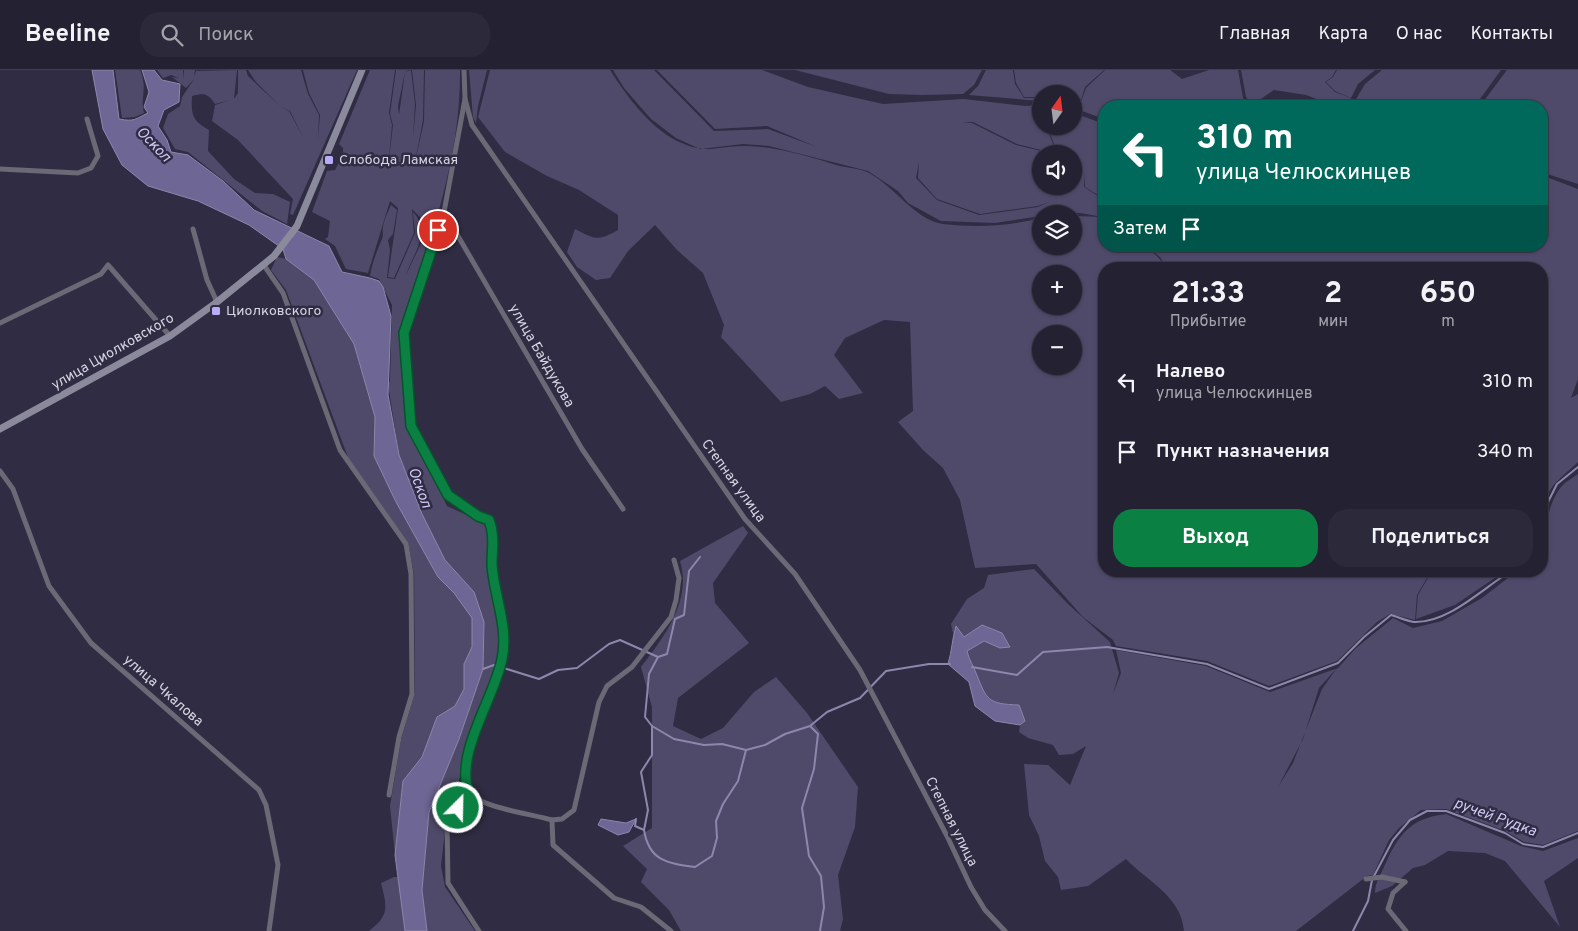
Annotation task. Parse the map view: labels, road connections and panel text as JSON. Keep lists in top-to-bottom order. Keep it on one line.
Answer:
{"streets":{"main road":["улица Циолковского"],"street":["улица Байдукова","Степная улица","улица Чкалова"]},"water":["Оскол","ручей Рудка"],"places":{"transit":["Слобода Ламская","Циолковского"]},"north":"top","page":{"header":"Beeline","search":"Поиск","nav":["Главная","Карта","О нас","Контакты"],"map_buttons":["+","−"],"turn":["310 m","улица Челюскинцев"],"then":"Затем","eta":["21:33","Прибытие","2","мин","650","m"],"list":[{"name":"Налево","note":"улица Челюскинцев","value":"310 m"},{"name":"Пункт назначения","value":"340 m"}],"buttons":["Выход","Поделиться"]}}
